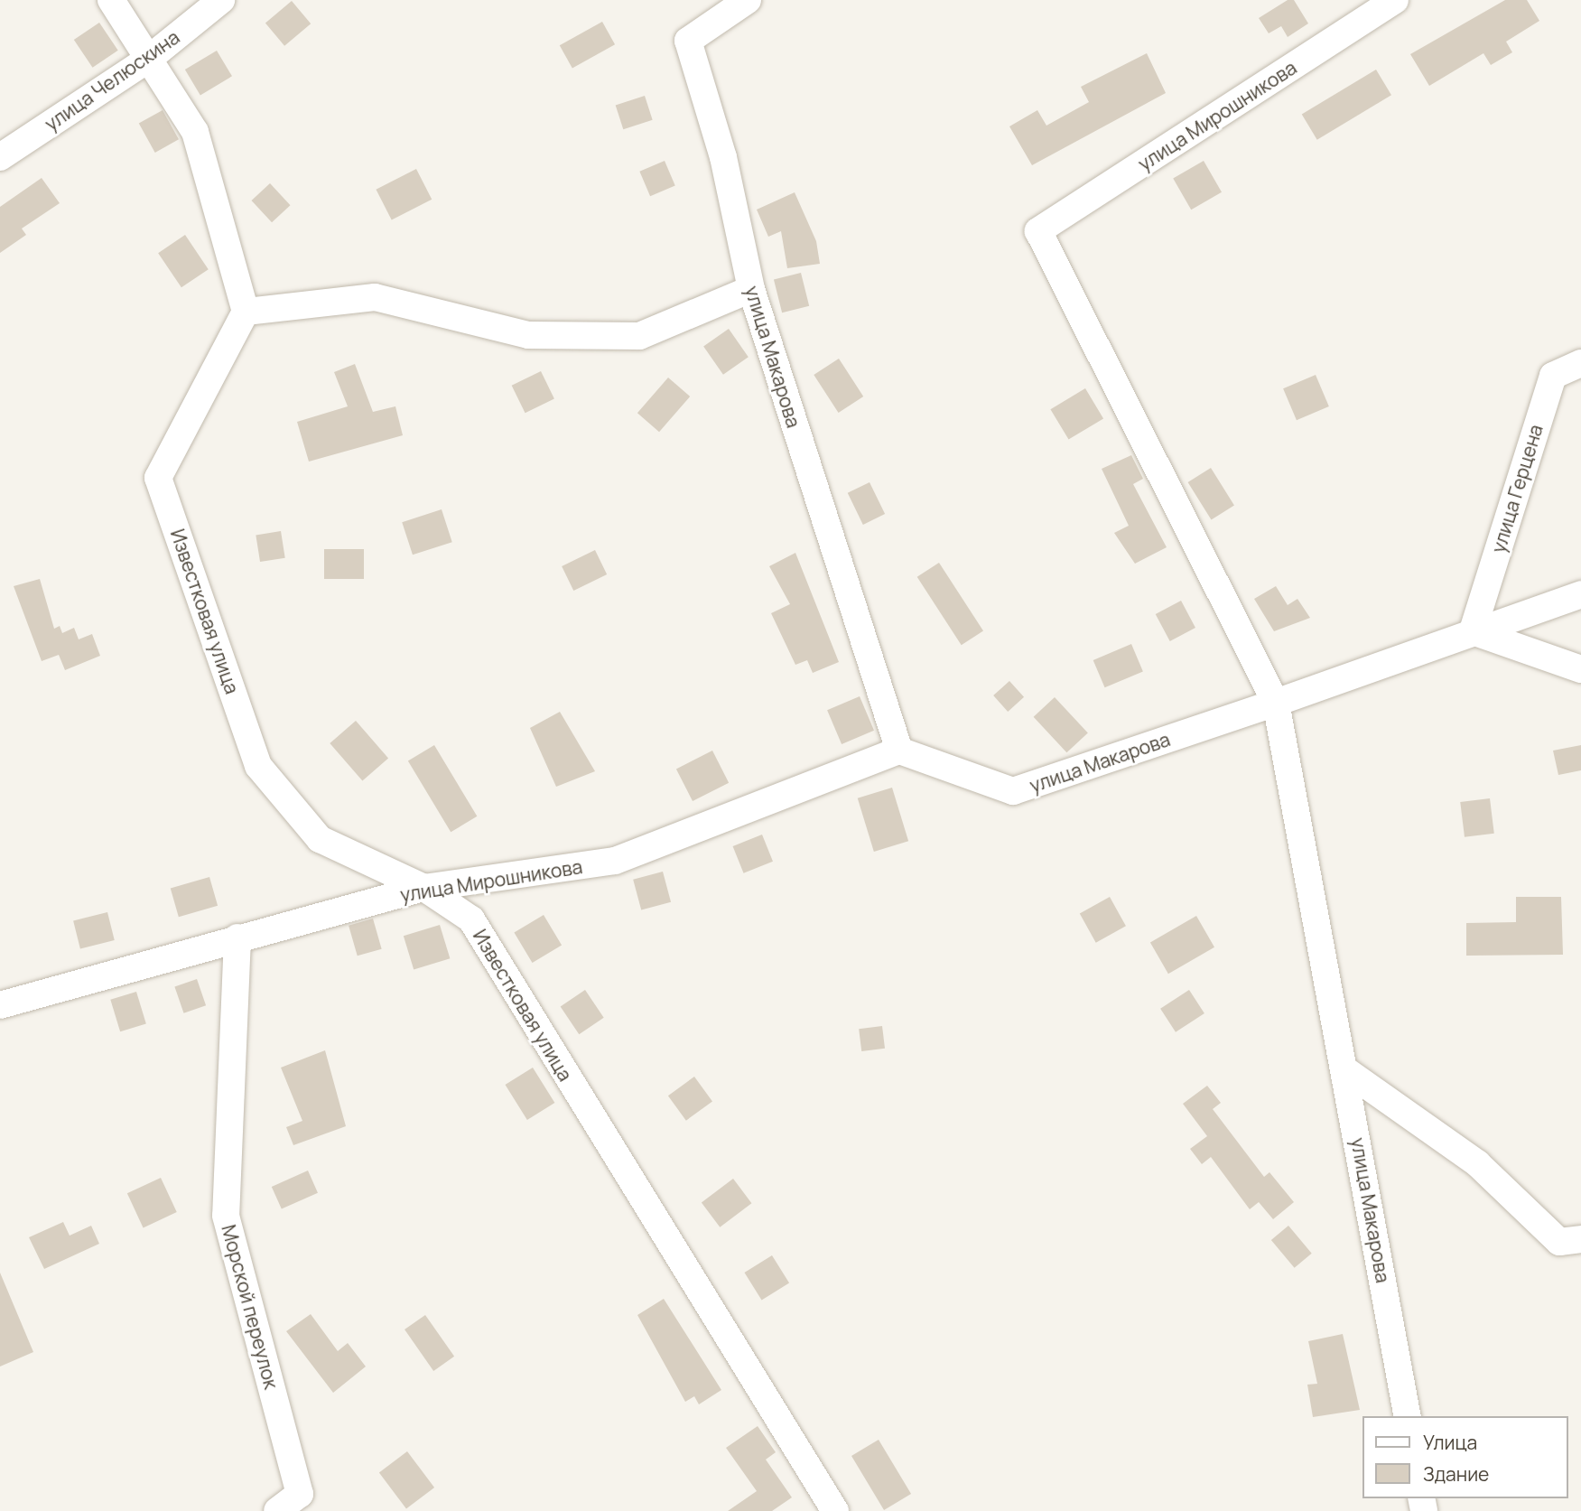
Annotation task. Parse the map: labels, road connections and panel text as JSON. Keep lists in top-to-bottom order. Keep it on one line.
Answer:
{"streets":{"street":["улица Челюскина","улица Мирошникова","улица Макарова","улица Герцена","Известковая улица","Морской переулок"]},"crossings":[["улица Мирошникова","улица Макарова"],["улица Мирошникова","Известковая улица"],["улица Мирошникова","Морской переулок"]],"legend":["Улица","Здание"]}
